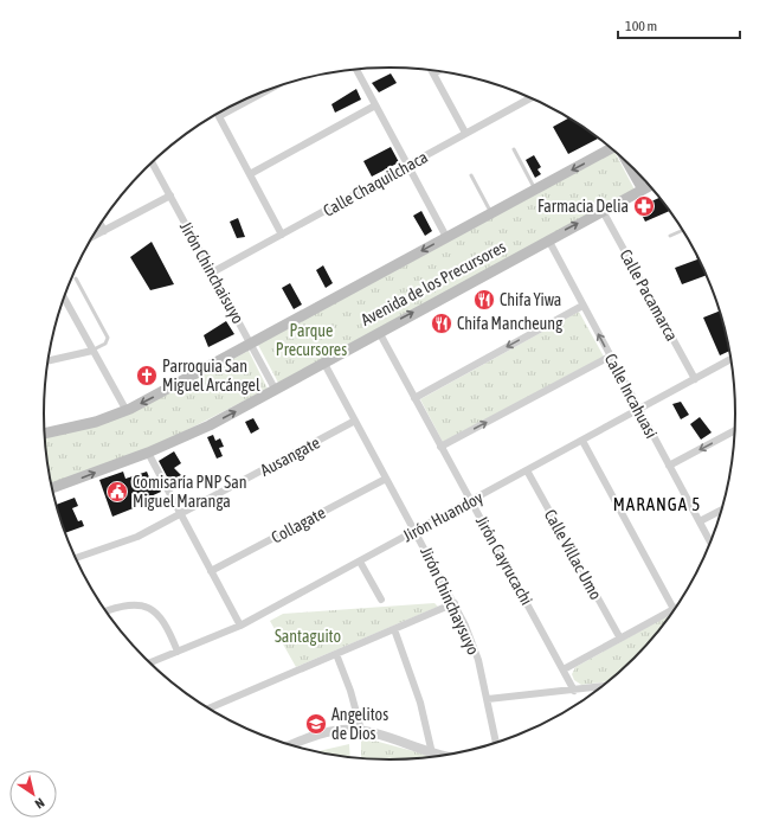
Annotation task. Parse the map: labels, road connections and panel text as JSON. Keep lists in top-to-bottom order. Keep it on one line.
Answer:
{"streets":{"main road":["Avenida de los Precursores"],"street":["Calle Chaquilchaca","Jirón Chinchaisuyo","Calle Pacamarca","Calle Incahuasi","Ausangate","Jirón Huandoy","Collagate","Calle Villac Umo","Jirón Cayrucachi","Jirón Chinchaysuyo"]},"crossings":[["Calle Chaquilchaca","Jirón Chinchaisuyo"],["Jirón Chinchaisuyo","Avenida de los Precursores"],["Avenida de los Precursores","Calle Pacamarca"],["Avenida de los Precursores","Calle Incahuasi"],["Avenida de los Precursores","Jirón Cayrucachi"],["Avenida de los Precursores","Jirón Chinchaysuyo"],["Calle Pacamarca","Jirón Huandoy"],["Calle Incahuasi","Jirón Huandoy"],["Ausangate","Jirón Chinchaysuyo"],["Jirón Huandoy","Calle Villac Umo"],["Jirón Huandoy","Jirón Cayrucachi"],["Jirón Huandoy","Jirón Chinchaysuyo"],["Collagate","Jirón Chinchaysuyo"]],"districts":["MARANGA 5"],"parks":["Parque Precursores","Santaguito"],"places":{"pharmacy":["Farmacia Delia"],"restaurant":["Chifa Yiwa","Chifa Mancheung"],"church":["Parroquia San Miguel Arcángel"],"public building":["Comisaría PNP San Miguel Maranga"],"school or university":["Angelitos de Dios"]},"scale_bar":"100 m","north":"bottom right"}
